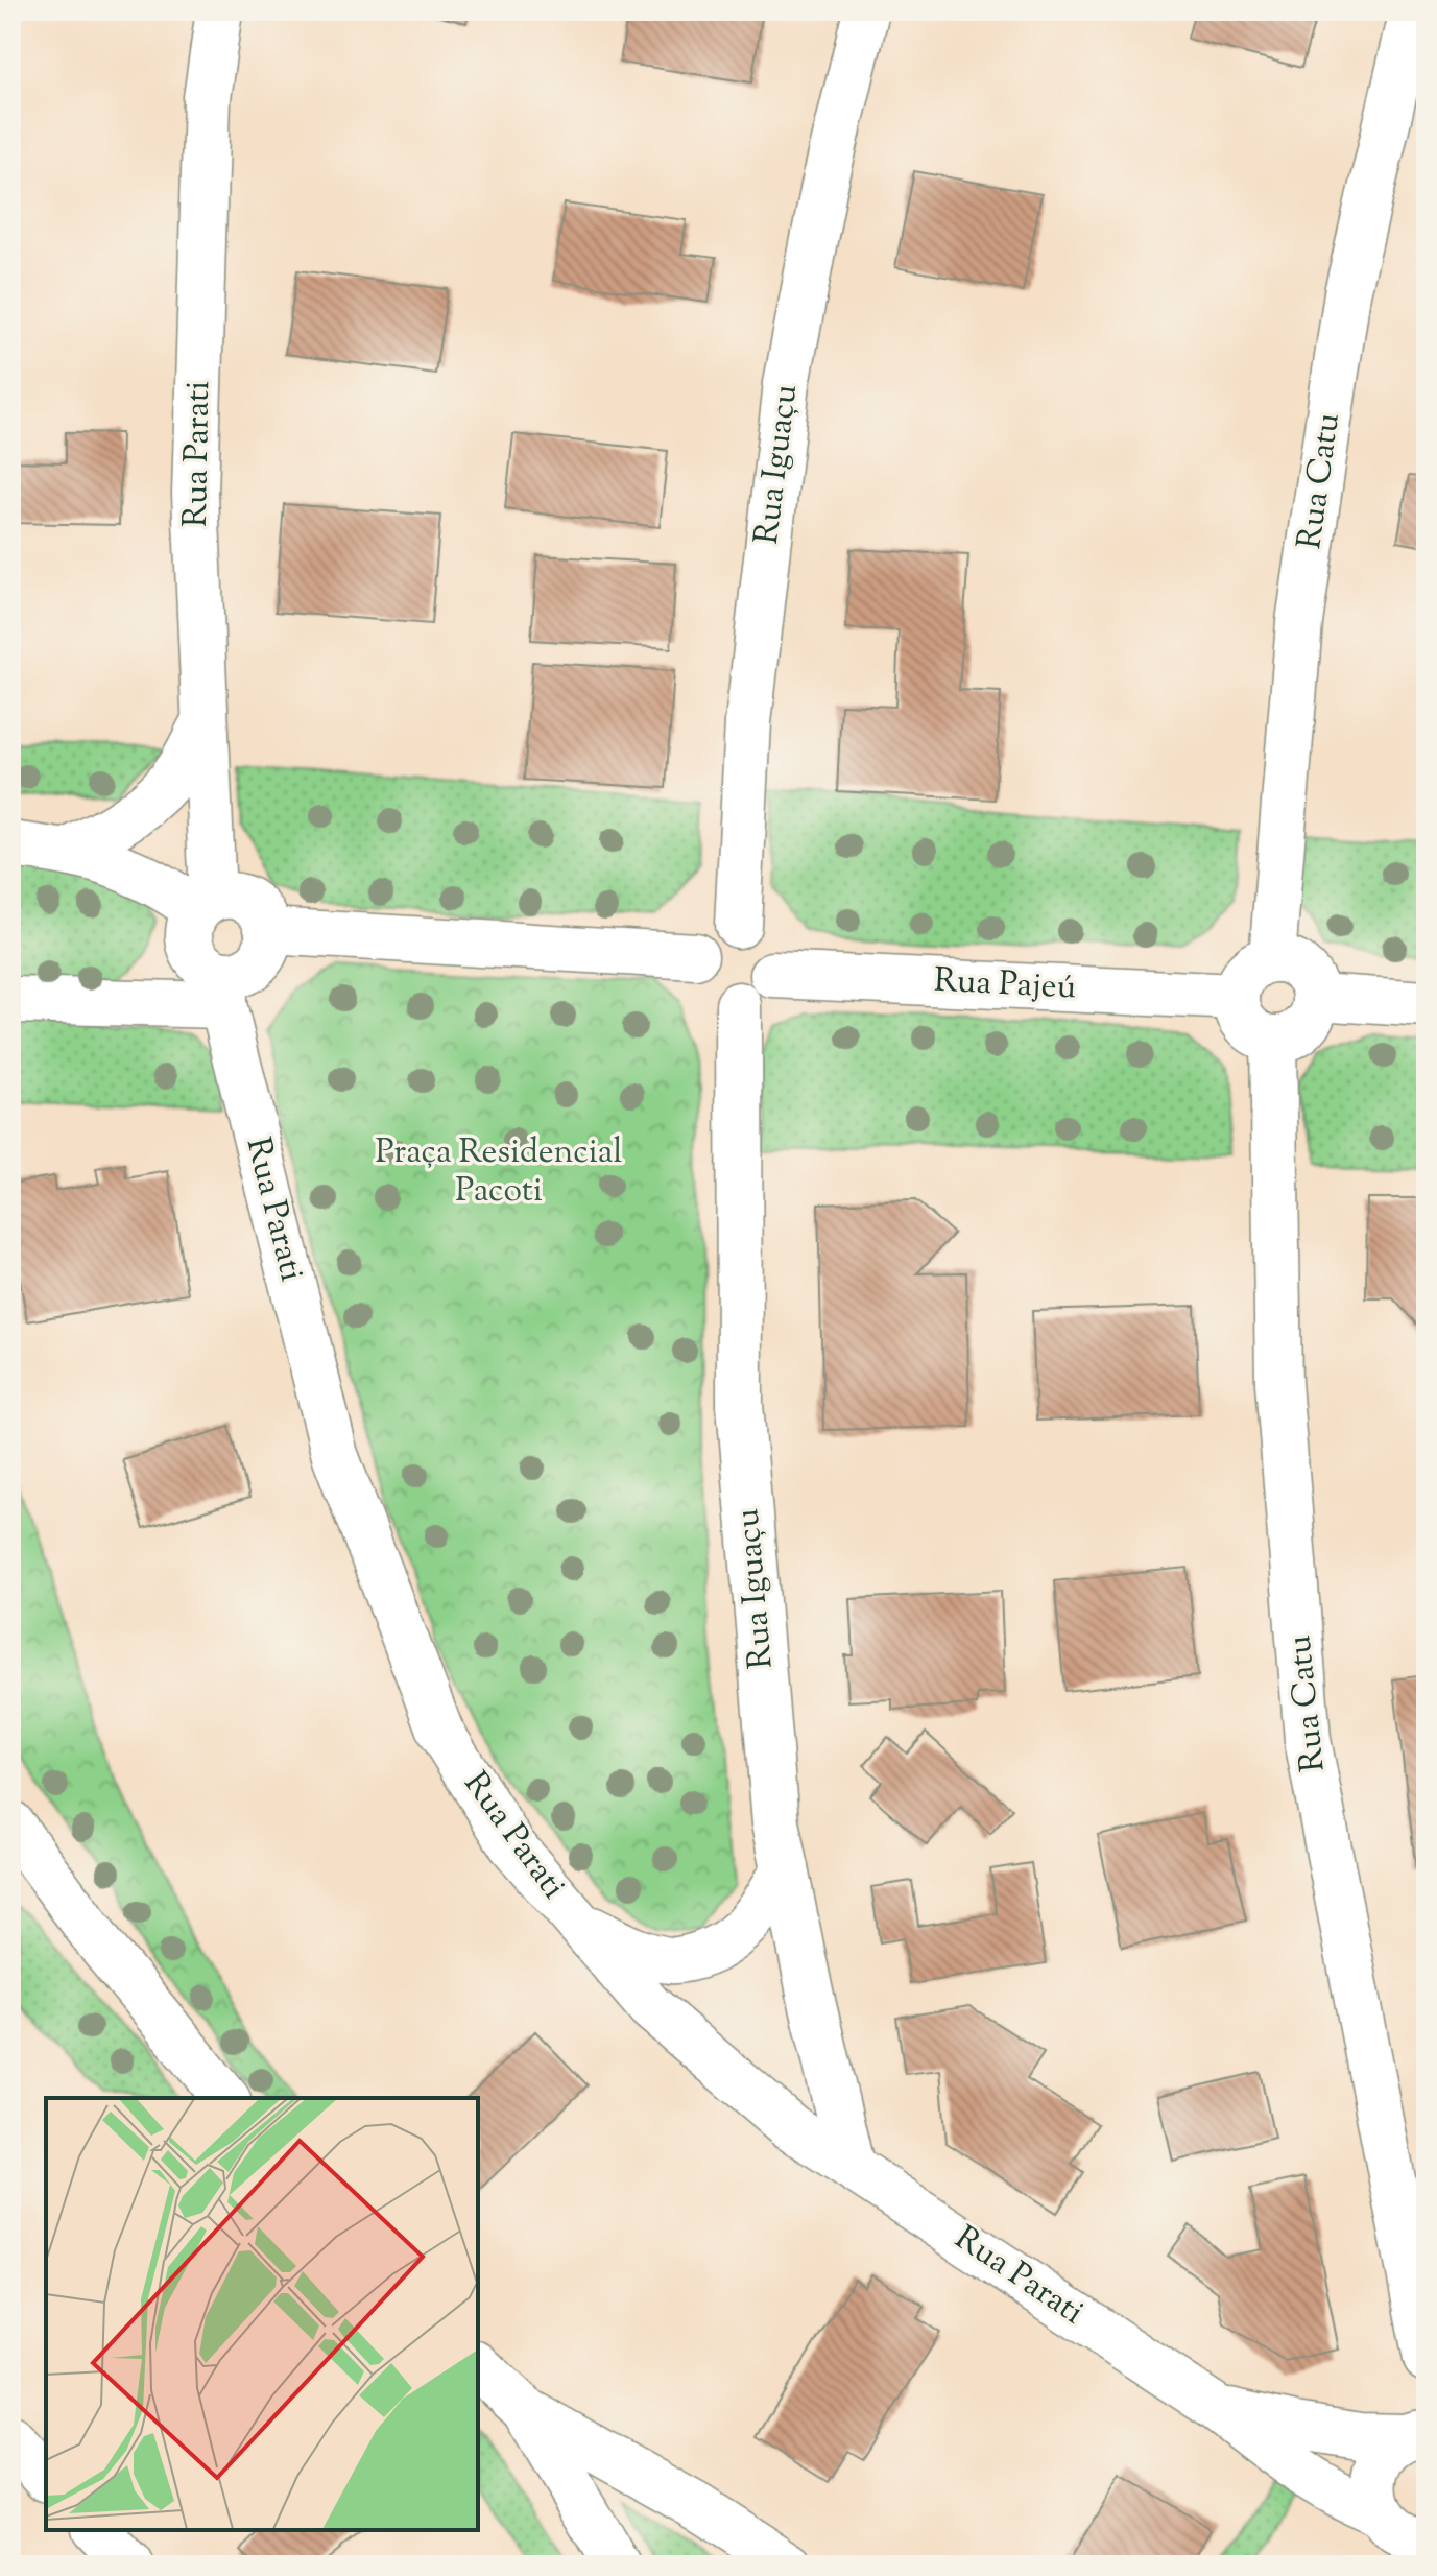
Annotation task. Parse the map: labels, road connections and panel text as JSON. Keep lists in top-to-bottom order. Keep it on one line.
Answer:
{"streets":{"street":["Rua Parati","Rua Iguaçu","Rua Catu","Rua Pajeú"]},"crossings":[["Rua Parati","Rua Iguaçu"],["Rua Iguaçu","Rua Pajeú"],["Rua Catu","Rua Pajeú"]],"parks":["Praça Residencial Pacoti"]}
